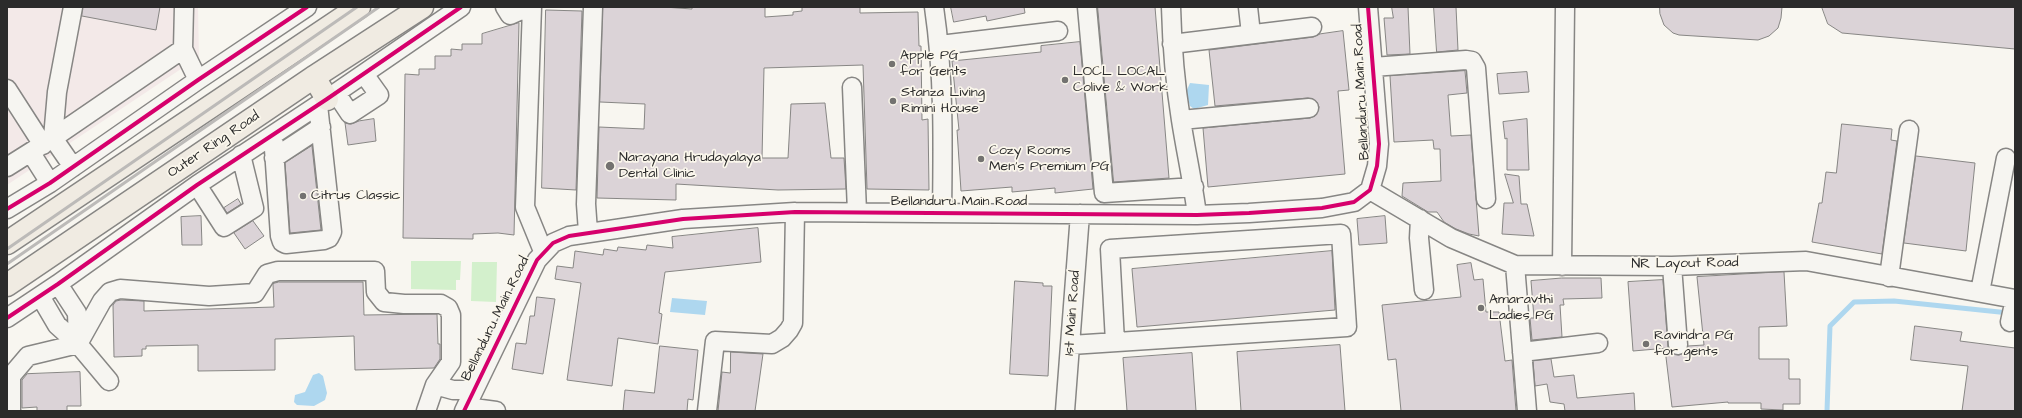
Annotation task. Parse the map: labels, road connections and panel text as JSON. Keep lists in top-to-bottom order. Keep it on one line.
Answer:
{"streets":{"highway":["Outer Ring Road"],"street":["Bellanduru Main Road","NR Layout Road","1st Main Road"]},"crossings":[["Bellanduru Main Road","NR Layout Road"],["Bellanduru Main Road","1st Main Road"]],"places":["Apple PG for Gents","LOCL LOCAL Colive & Work","Stanza Living Rimini House","Cozy Rooms Men's Premium PG","Narayana Hrudayalaya Dental Clinic","Citrus Classic","Amaravthi Ladies PG","Ravindra PG for gents"]}
